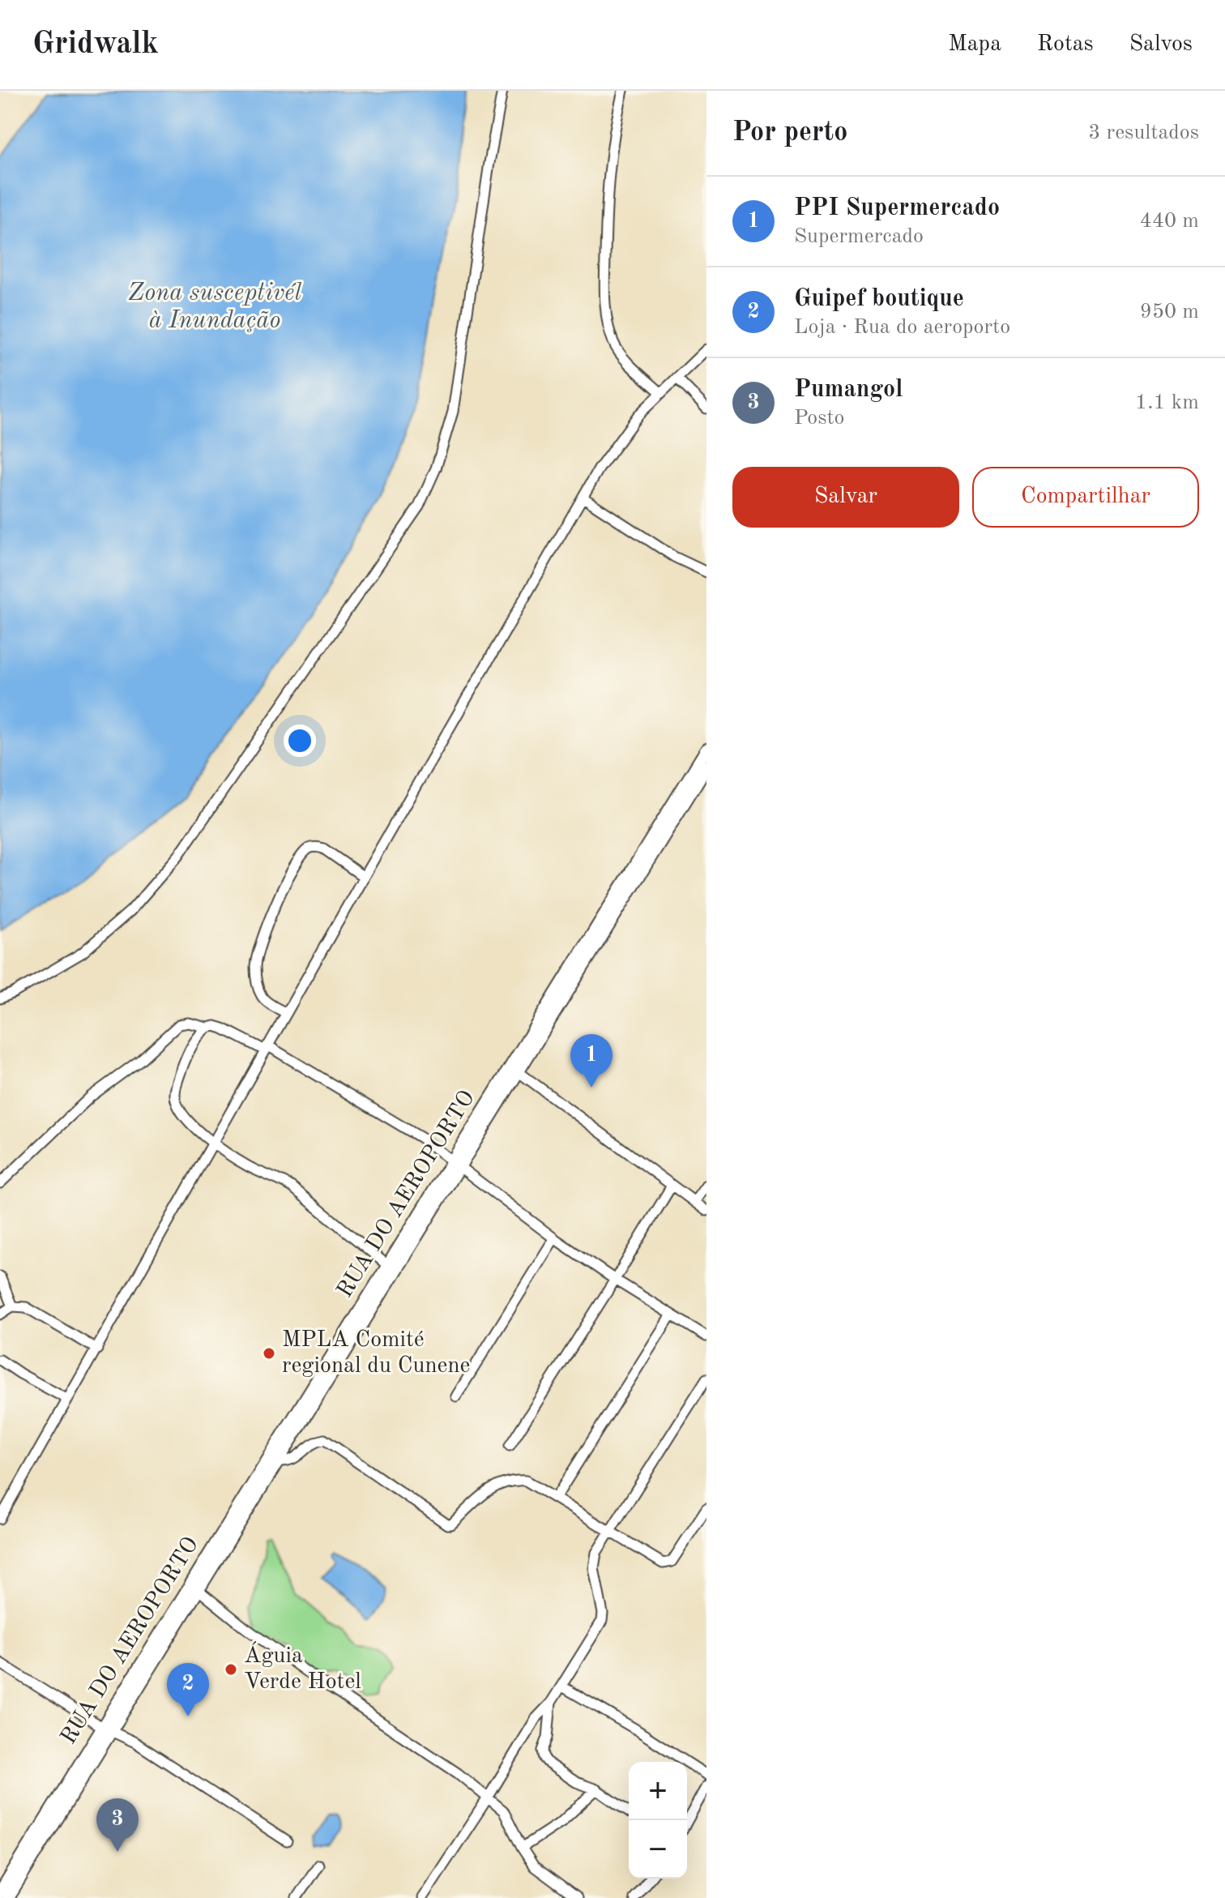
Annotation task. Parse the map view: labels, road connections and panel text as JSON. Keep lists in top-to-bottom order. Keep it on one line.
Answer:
{"streets":{"main road":["RUA DO AEROPORTO"]},"water":["Zona susceptivél à Inundação"],"places":["MPLA Comité regional du Cunene","Águia Verde Hotel"],"page":{"header":"Gridwalk","nav":["Mapa","Rotas","Salvos"],"heading":["Por perto","3 resultados"],"list":[{"mark":"1","name":"PPI Supermercado","note":"Supermercado","value":"440 m"},{"mark":"2","name":"Guipef boutique","note":"Loja · Rua do aeroporto","value":"950 m"},{"mark":"3","name":"Pumangol","note":"Posto","value":"1.1 km"}],"buttons":["Salvar","Compartilhar"],"pins":["1","2","3"],"map_buttons":["+","−"]}}
